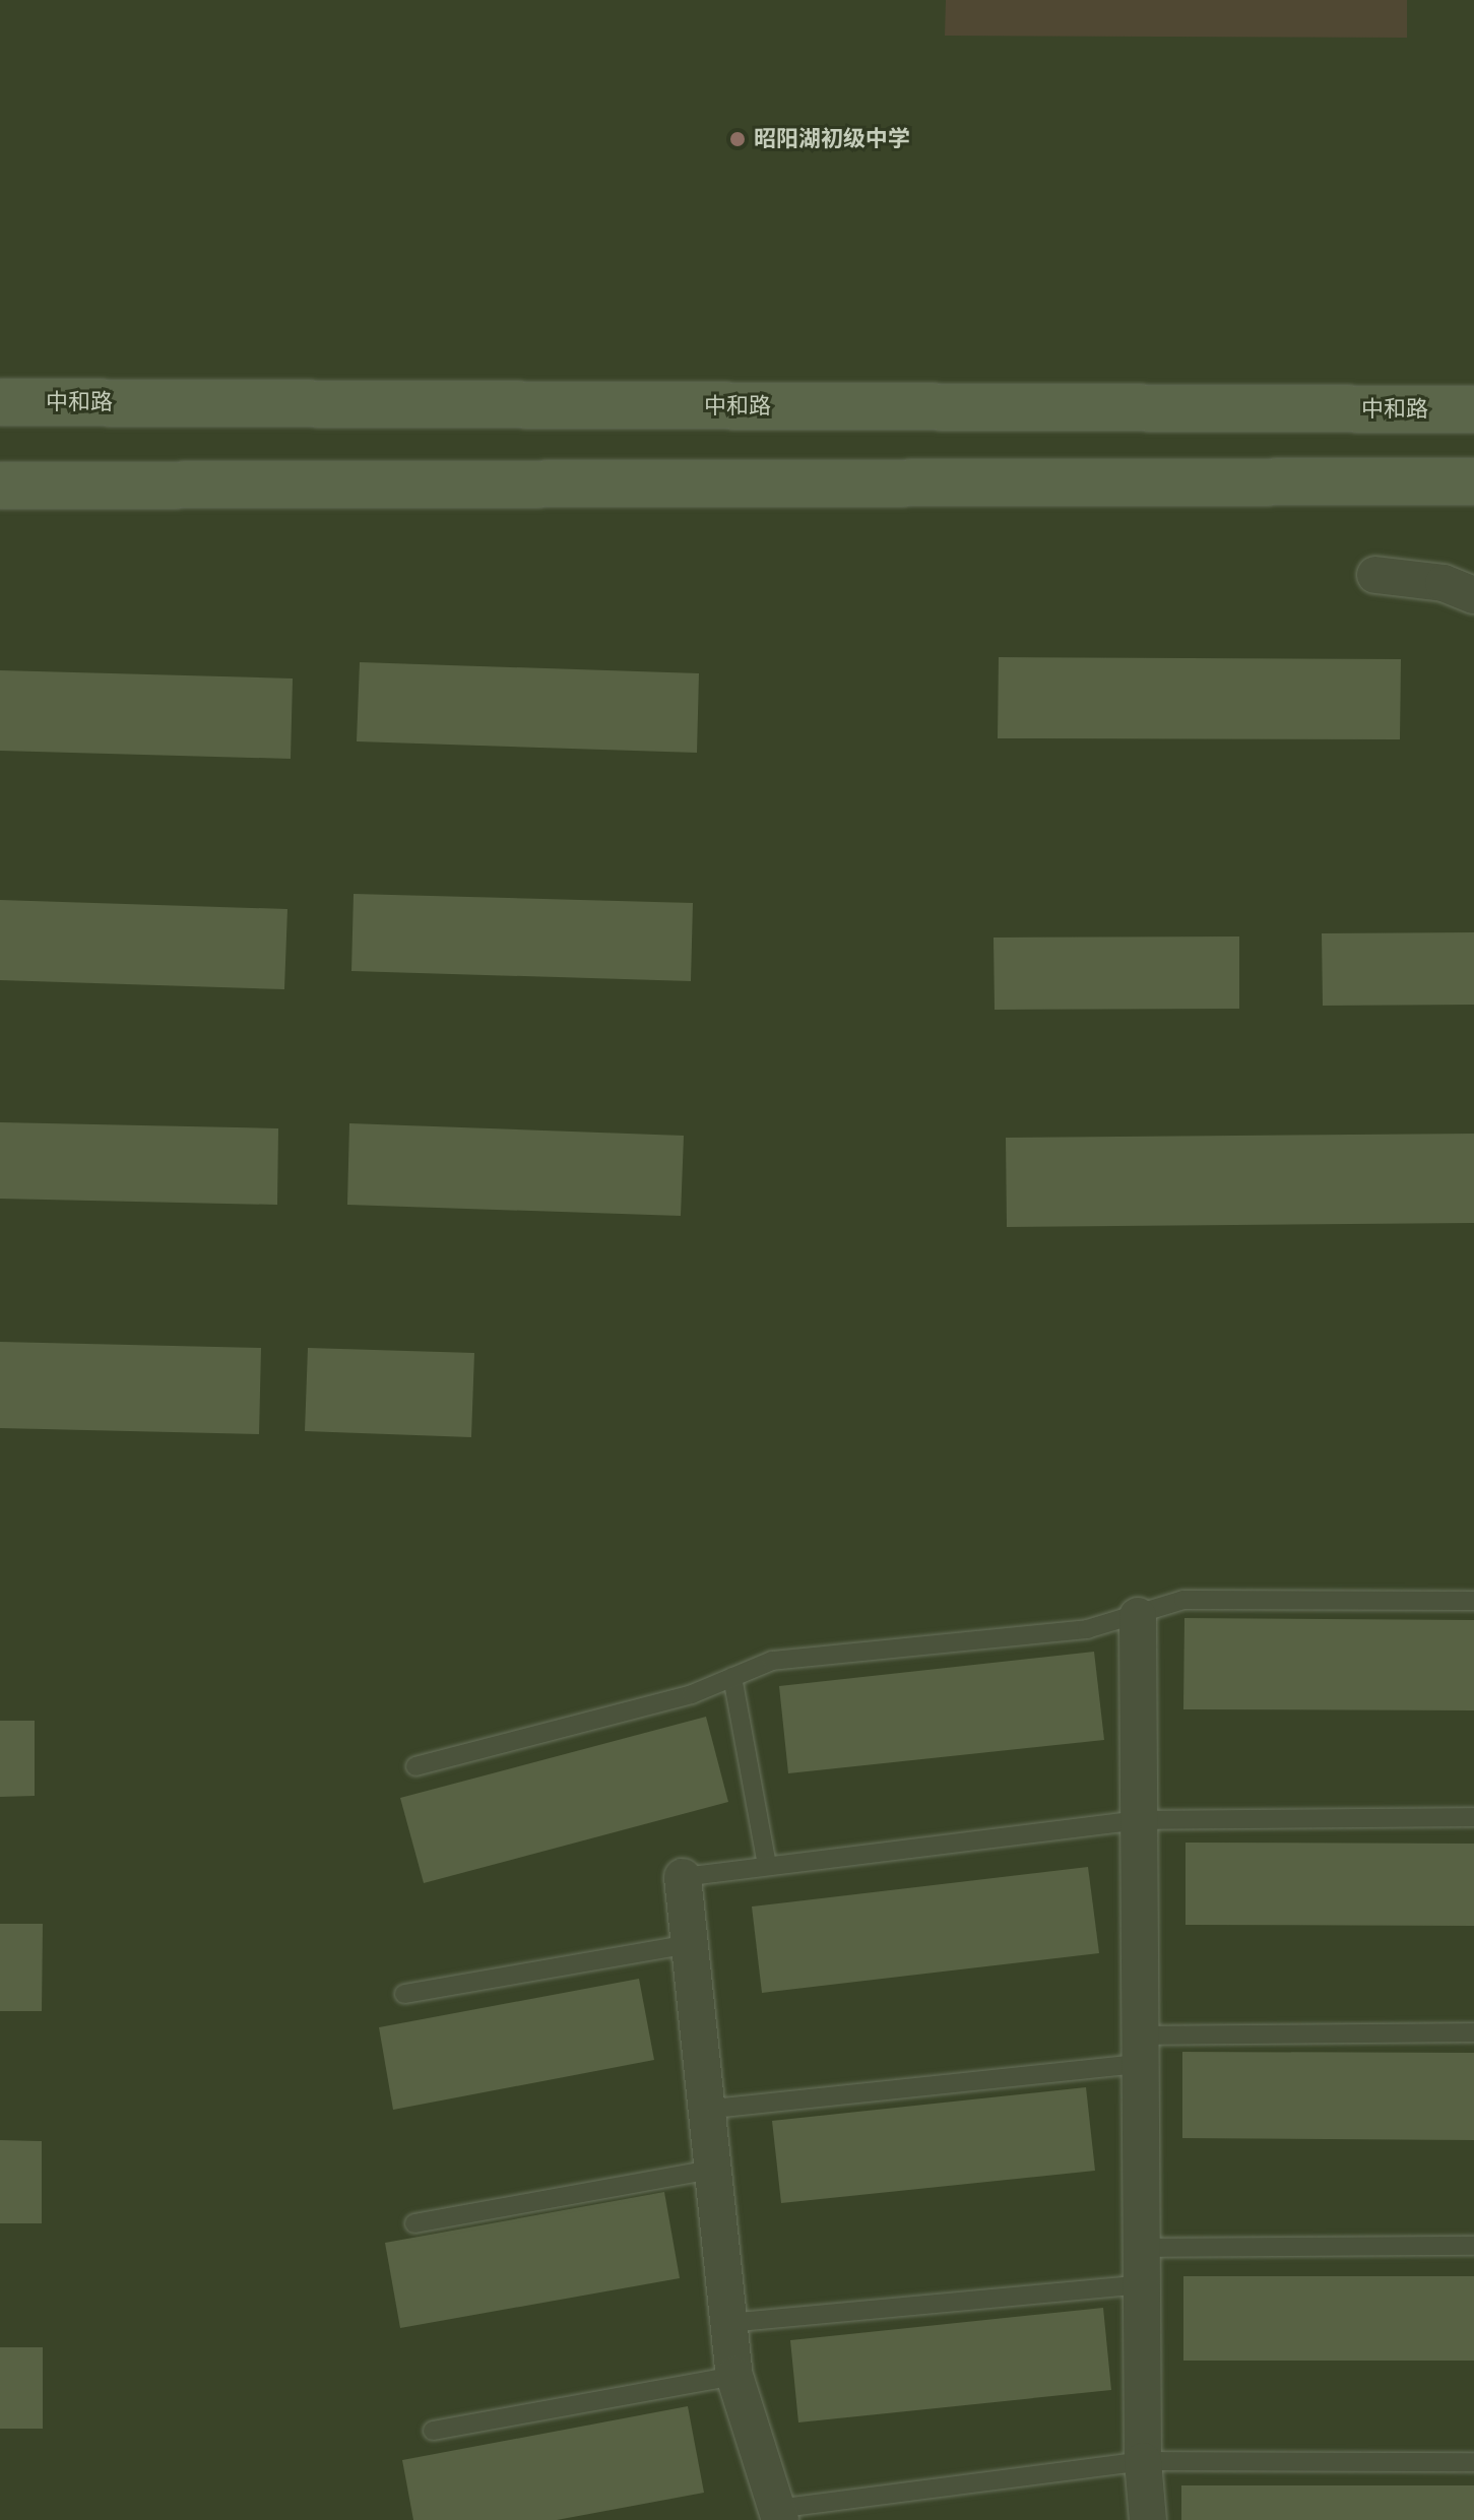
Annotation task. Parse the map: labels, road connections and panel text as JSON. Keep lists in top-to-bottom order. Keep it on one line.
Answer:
{"streets":{"main road":["中和路"]},"places":["昭阳湖初级中学"]}
